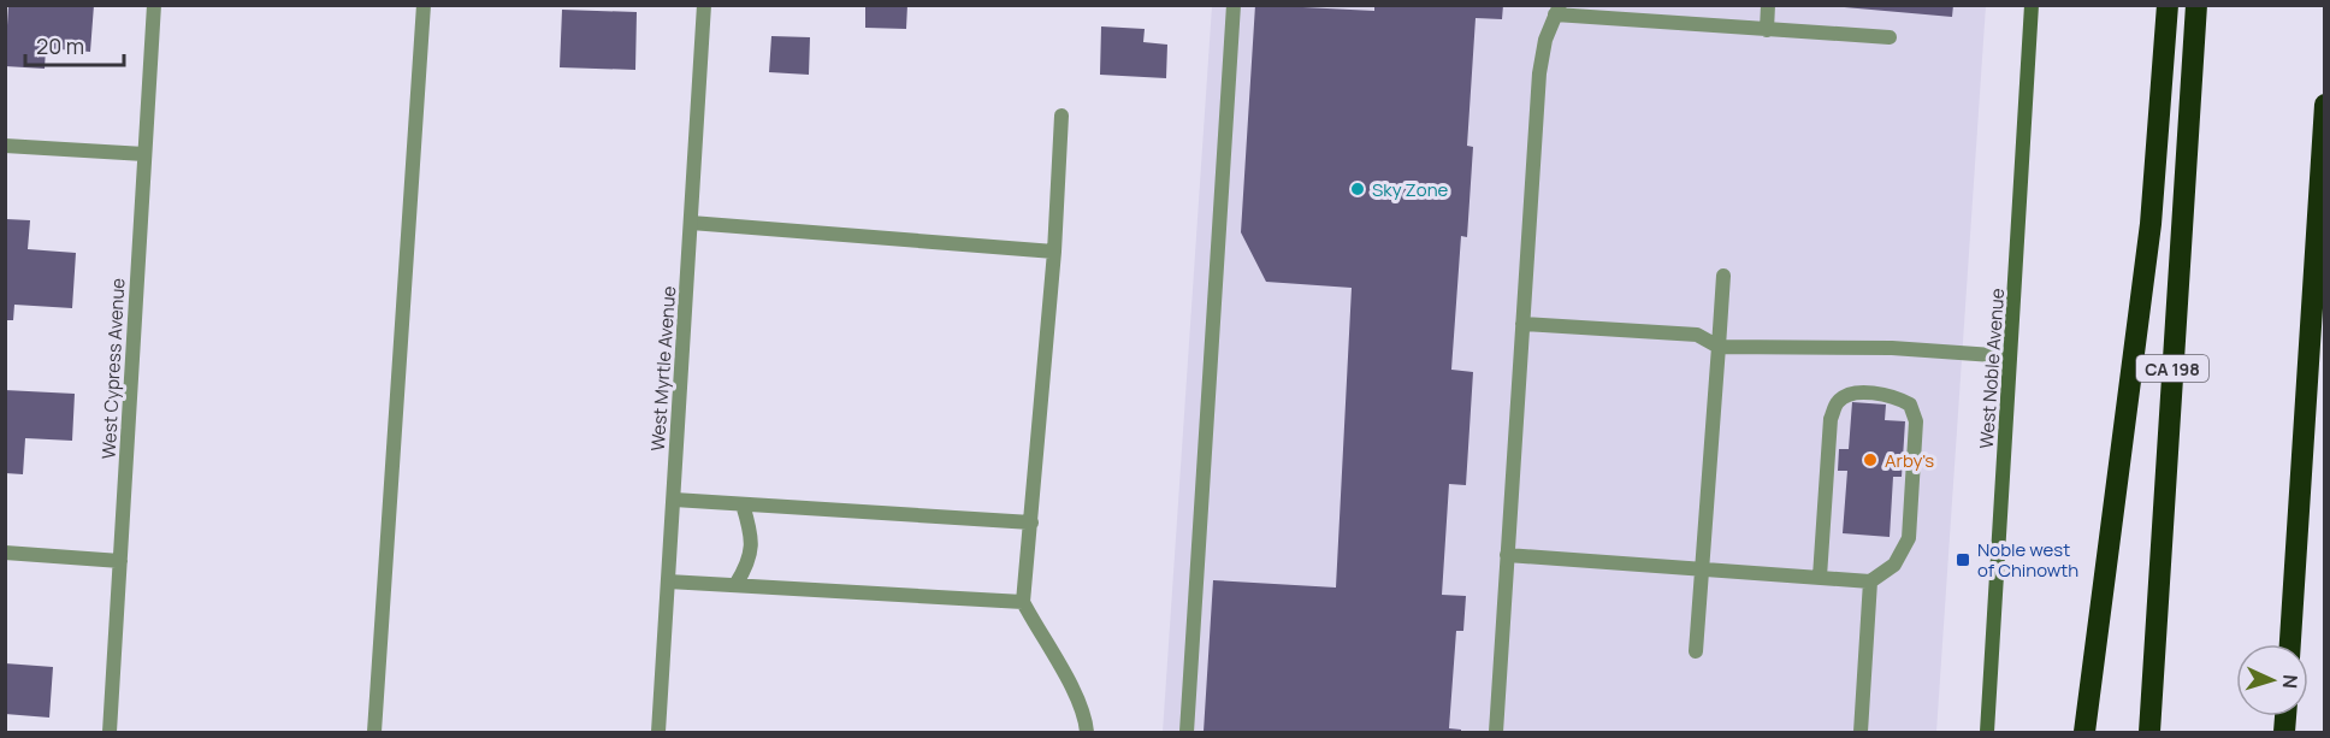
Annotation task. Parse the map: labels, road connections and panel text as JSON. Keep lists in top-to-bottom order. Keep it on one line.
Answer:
{"streets":{"highway":["CA 198"],"main road":["West Noble Avenue"],"street":["West Cypress Avenue","West Myrtle Avenue"]},"places":{"other":["Sky Zone","Arby's"],"transit":["Noble west of Chinowth"]},"scale_bar":"20 m","north":"right"}
